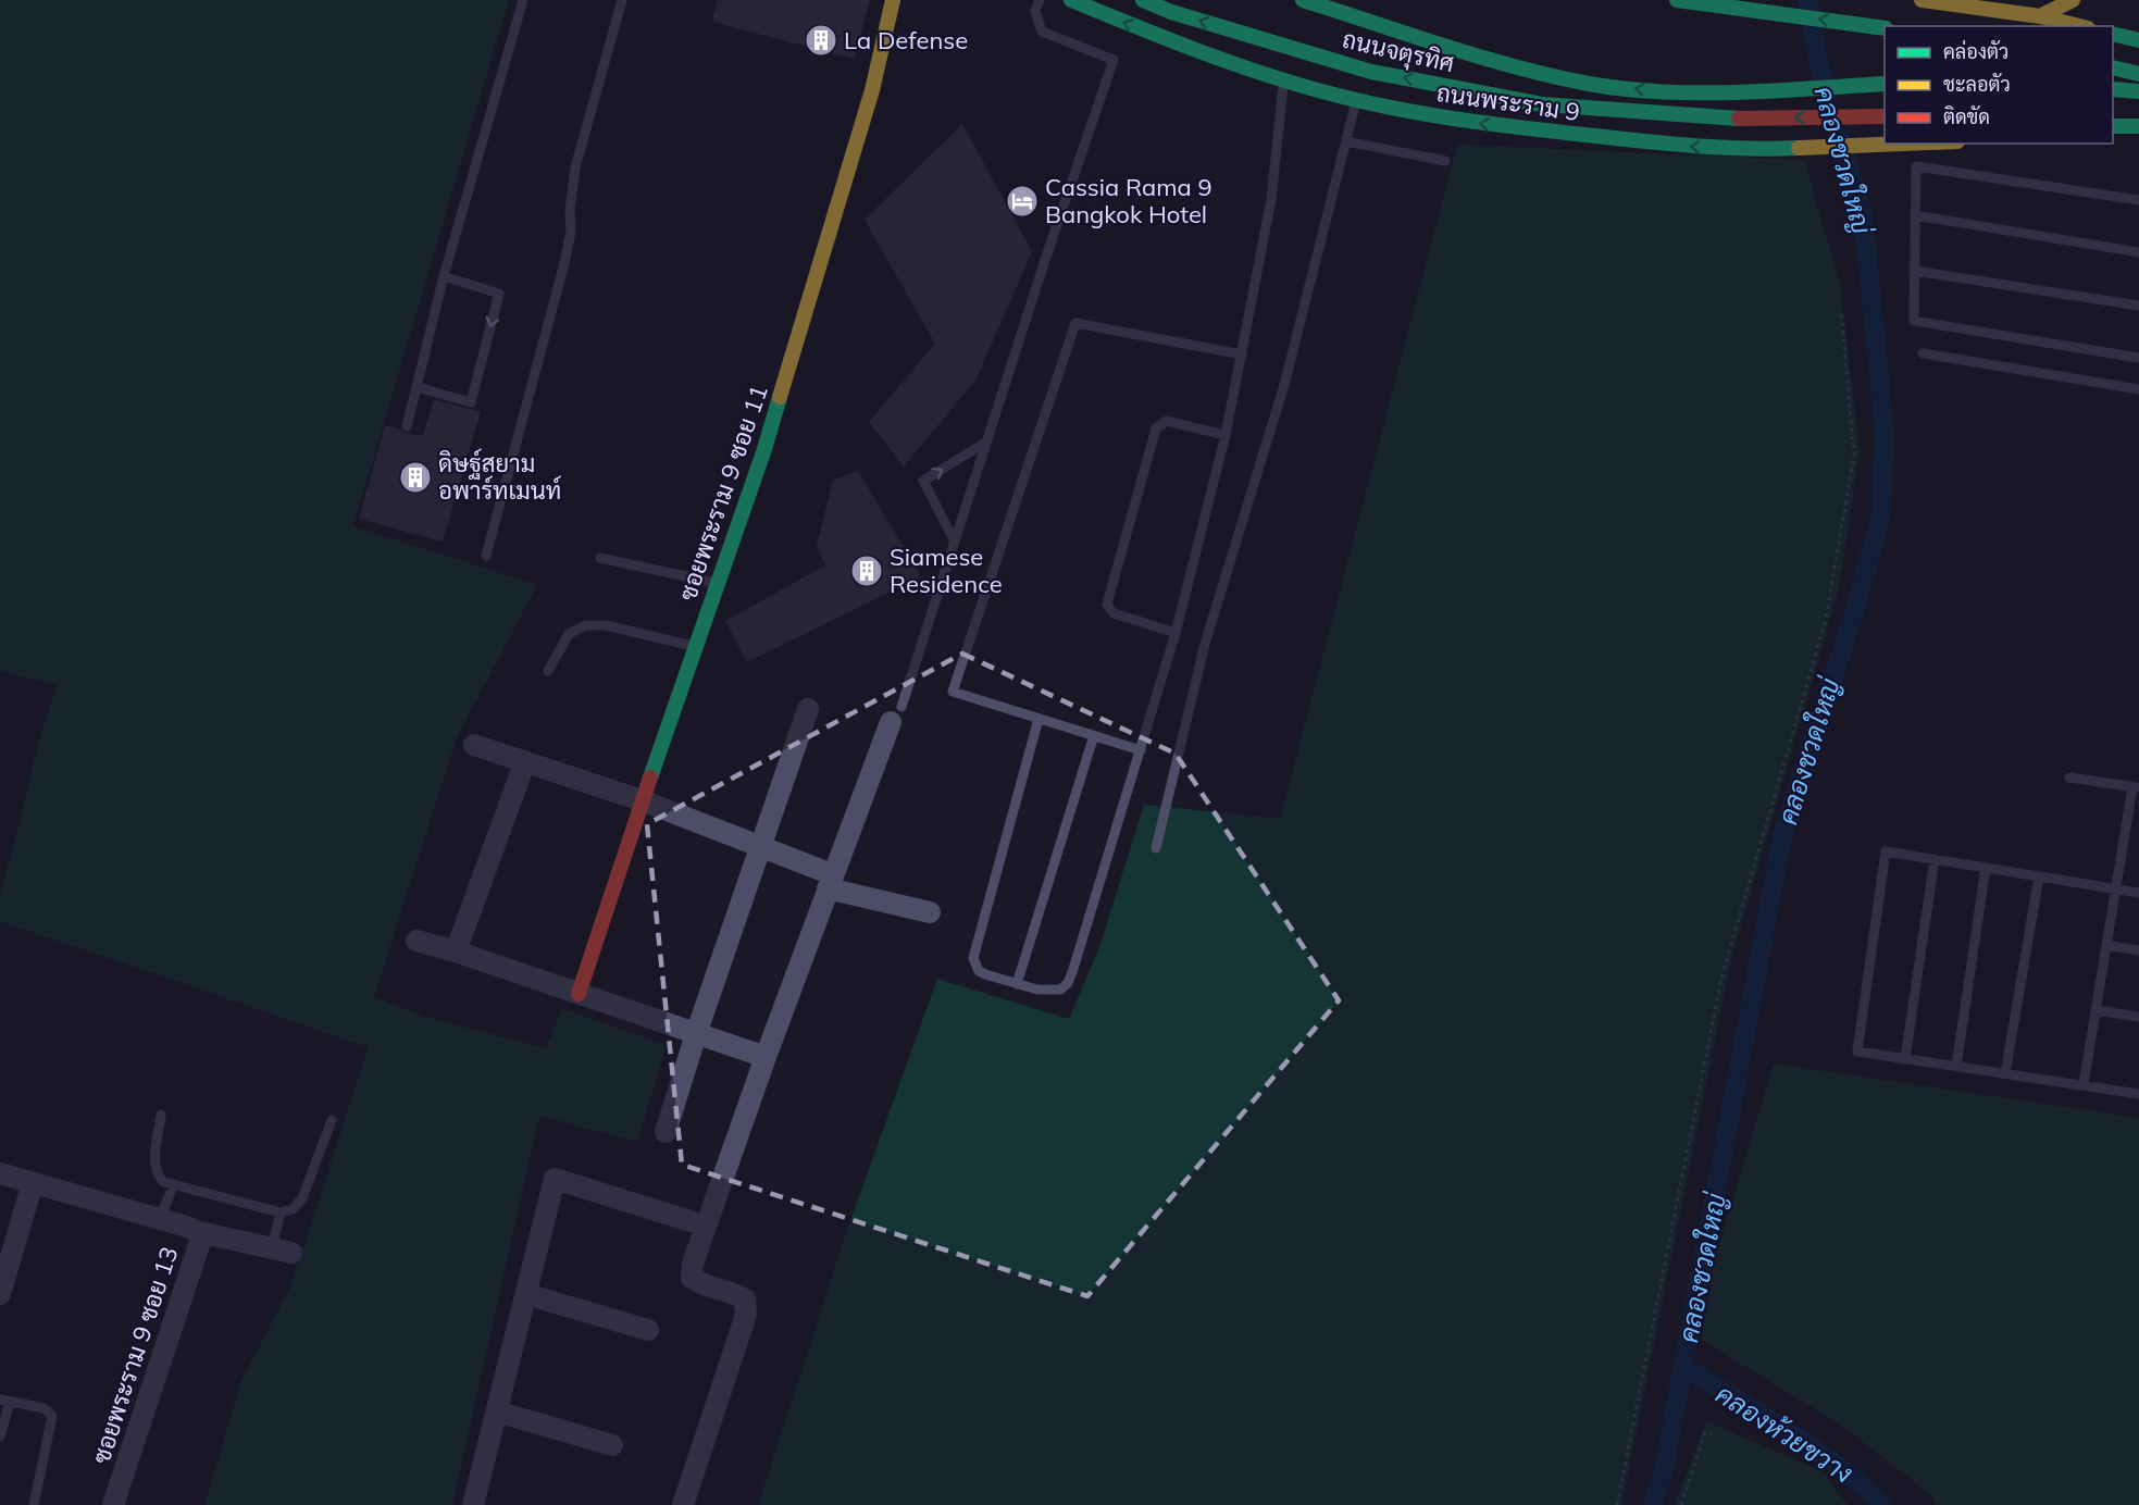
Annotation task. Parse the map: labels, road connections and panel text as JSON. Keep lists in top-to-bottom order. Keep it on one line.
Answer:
{"streets":{"main road":["ถนนจตุรทิศ","ถนนพระราม 9","ซอยพระราม 9 ซอย 11"],"street":["ซอยพระราม 9 ซอย 13"]},"water":["คลองชวดใหญ่","คลองห้วยขวาง"],"places":{"building":["La Defense","ดิษฐ์สยาม อพาร์ทเมนท์","Siamese Residence"],"hotel":["Cassia Rama 9 Bangkok Hotel"]},"legend":["คล่องตัว","ชะลอตัว","ติดขัด"]}
